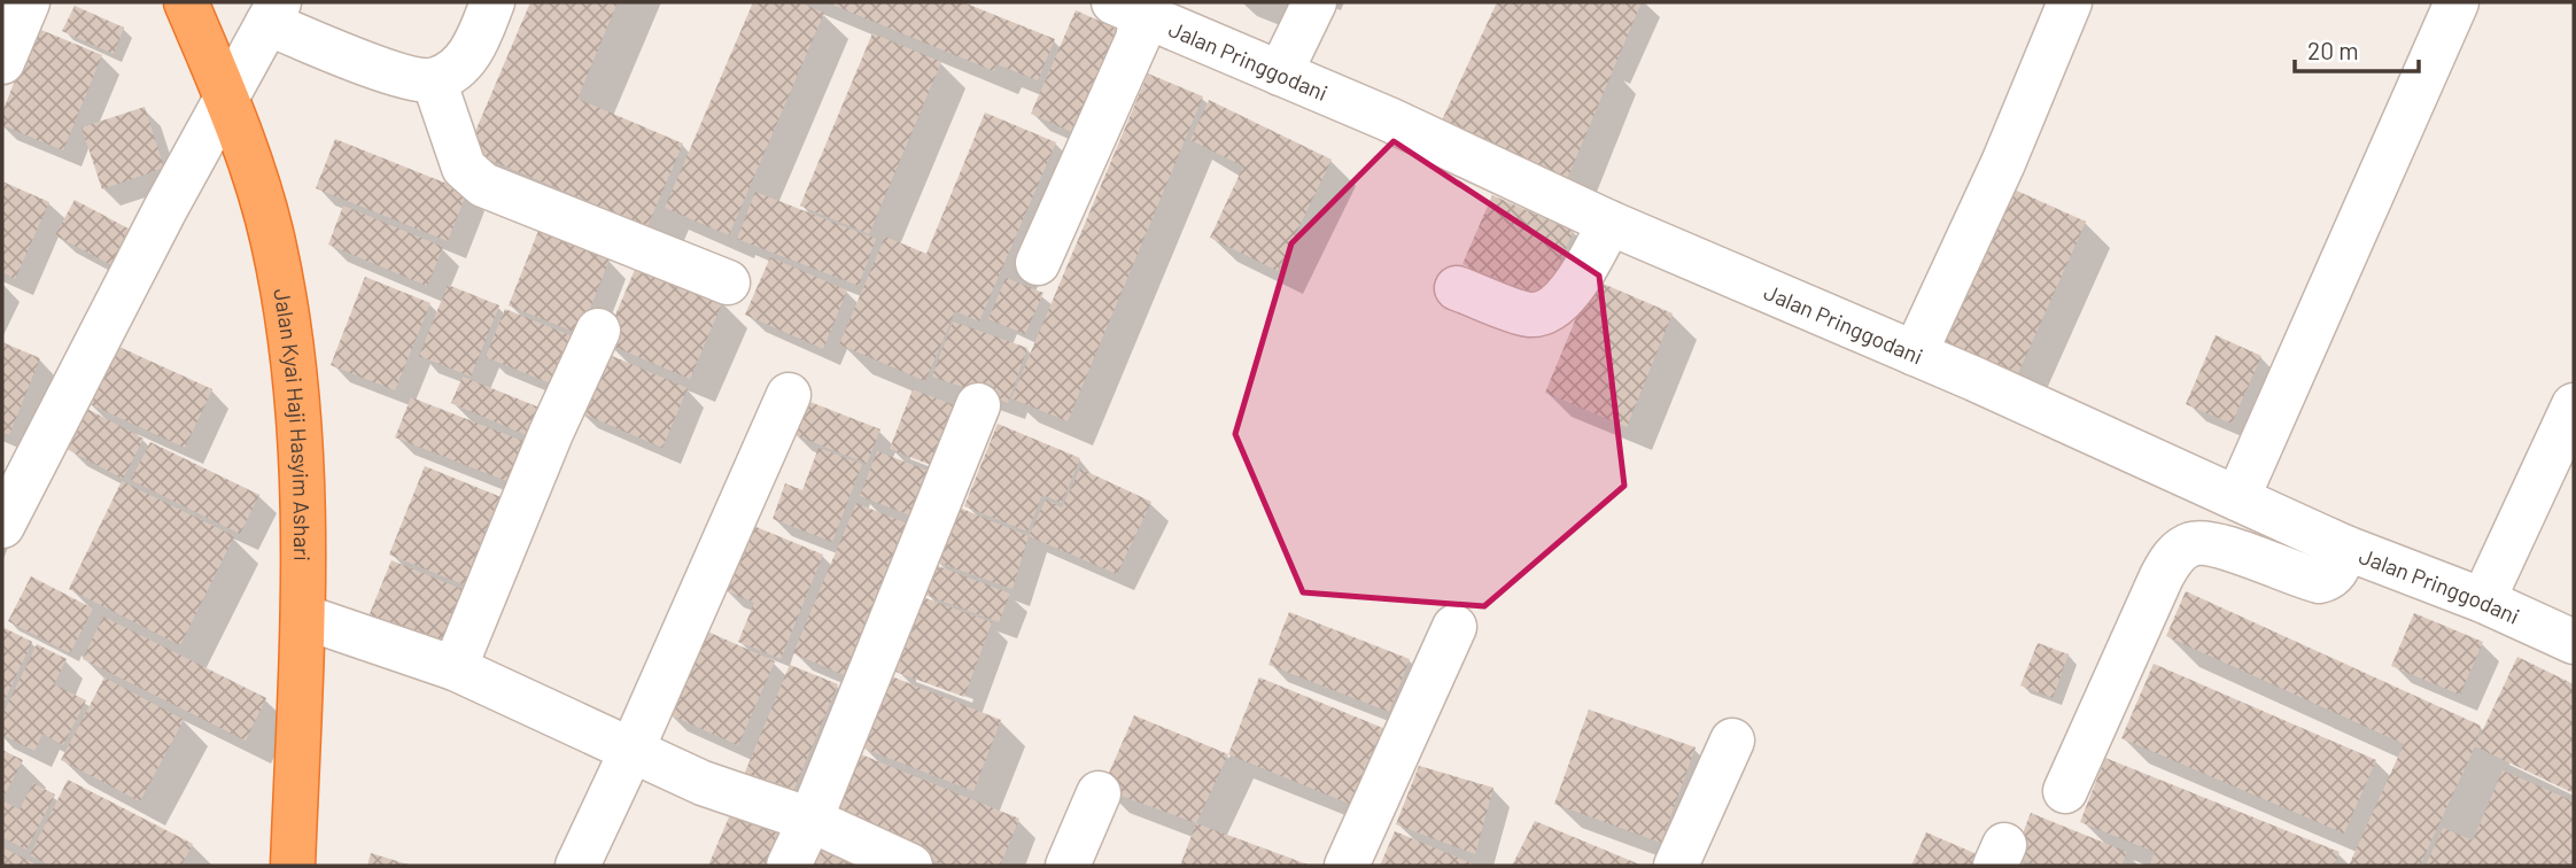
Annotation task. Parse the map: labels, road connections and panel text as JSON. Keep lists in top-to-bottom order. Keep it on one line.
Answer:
{"streets":{"highway":["Jalan Kyai Haji Hasyim Ashari"],"street":["Jalan Pringgodani"]},"scale_bar":"20 m"}
